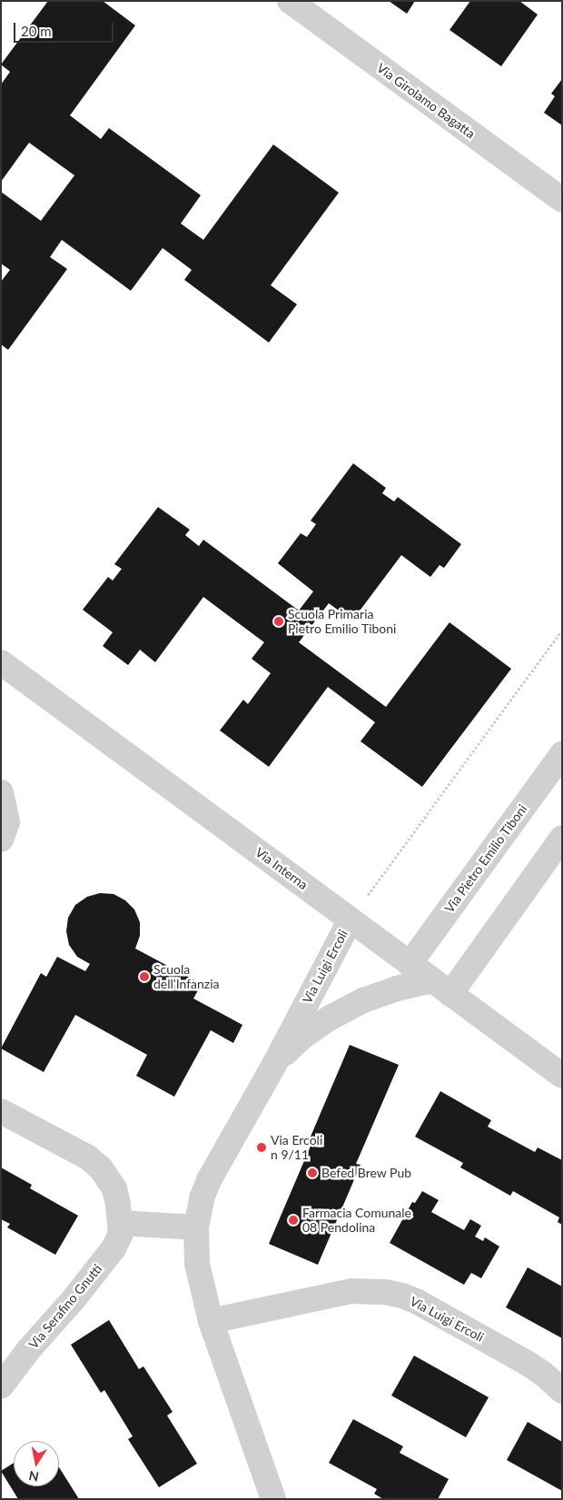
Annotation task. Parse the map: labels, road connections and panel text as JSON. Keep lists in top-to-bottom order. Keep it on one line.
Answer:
{"streets":{"street":["Via Girolamo Bagatta","Via Pietro Emilio Tiboni","Via Interna","Via Luigi Ercoli","Via Serafino Gnutti"]},"crossings":[["Via Pietro Emilio Tiboni","Via Interna"],["Via Interna","Via Luigi Ercoli"]],"places":["Scuola Primaria Pietro Emilio Tiboni","Scuola dell'Infanzia","Via Ercoli n 9/11","Befed Brew Pub","Farmacia Comunale 08 Pendolina"],"scale_bar":"20 m","north":"bottom"}
